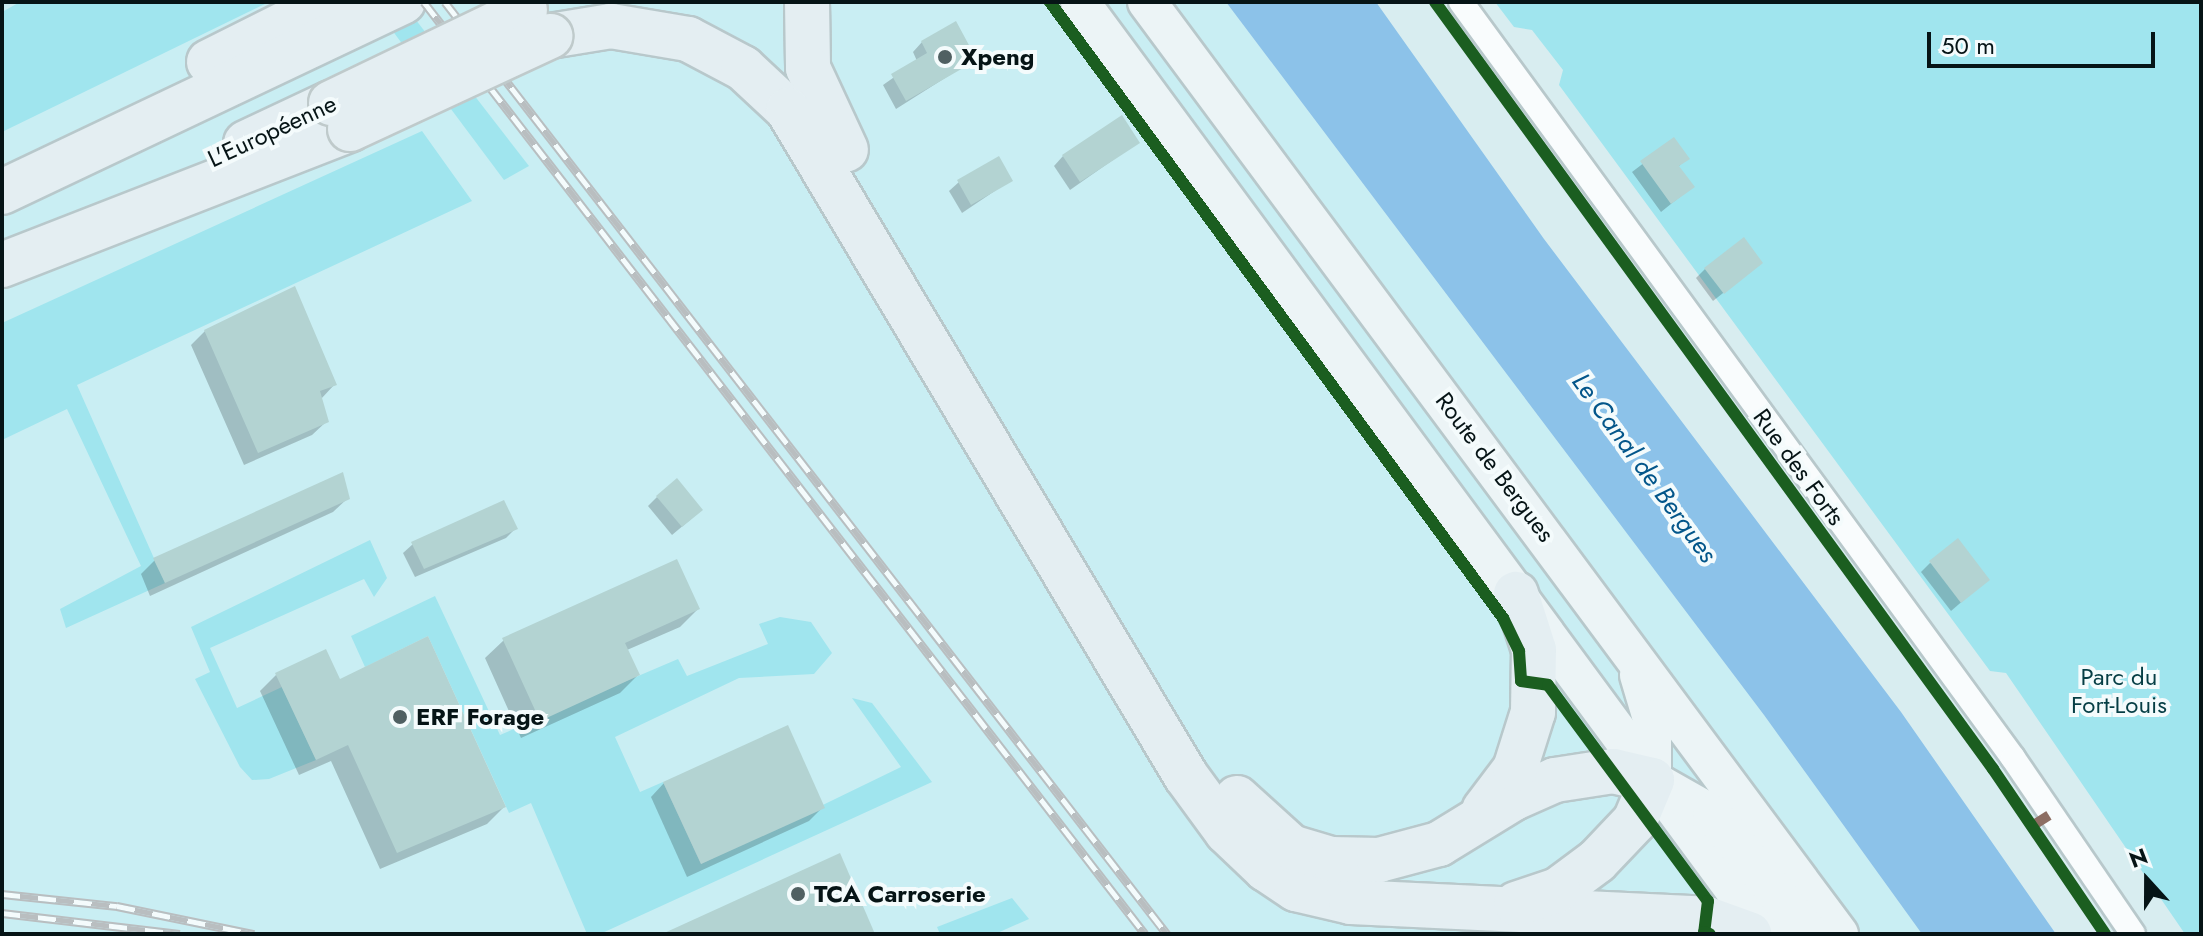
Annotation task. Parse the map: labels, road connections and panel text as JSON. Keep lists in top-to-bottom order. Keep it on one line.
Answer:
{"streets":{"highway":["L'Européenne"],"main road":["Route de Bergues"],"street":["Rue des Forts"]},"water":["Le Canal de Bergues"],"parks":["Parc du Fort-Louis"],"places":["Xpeng","ERF Forage","TCA Carroserie"],"scale_bar":"50 m","north":"top"}
